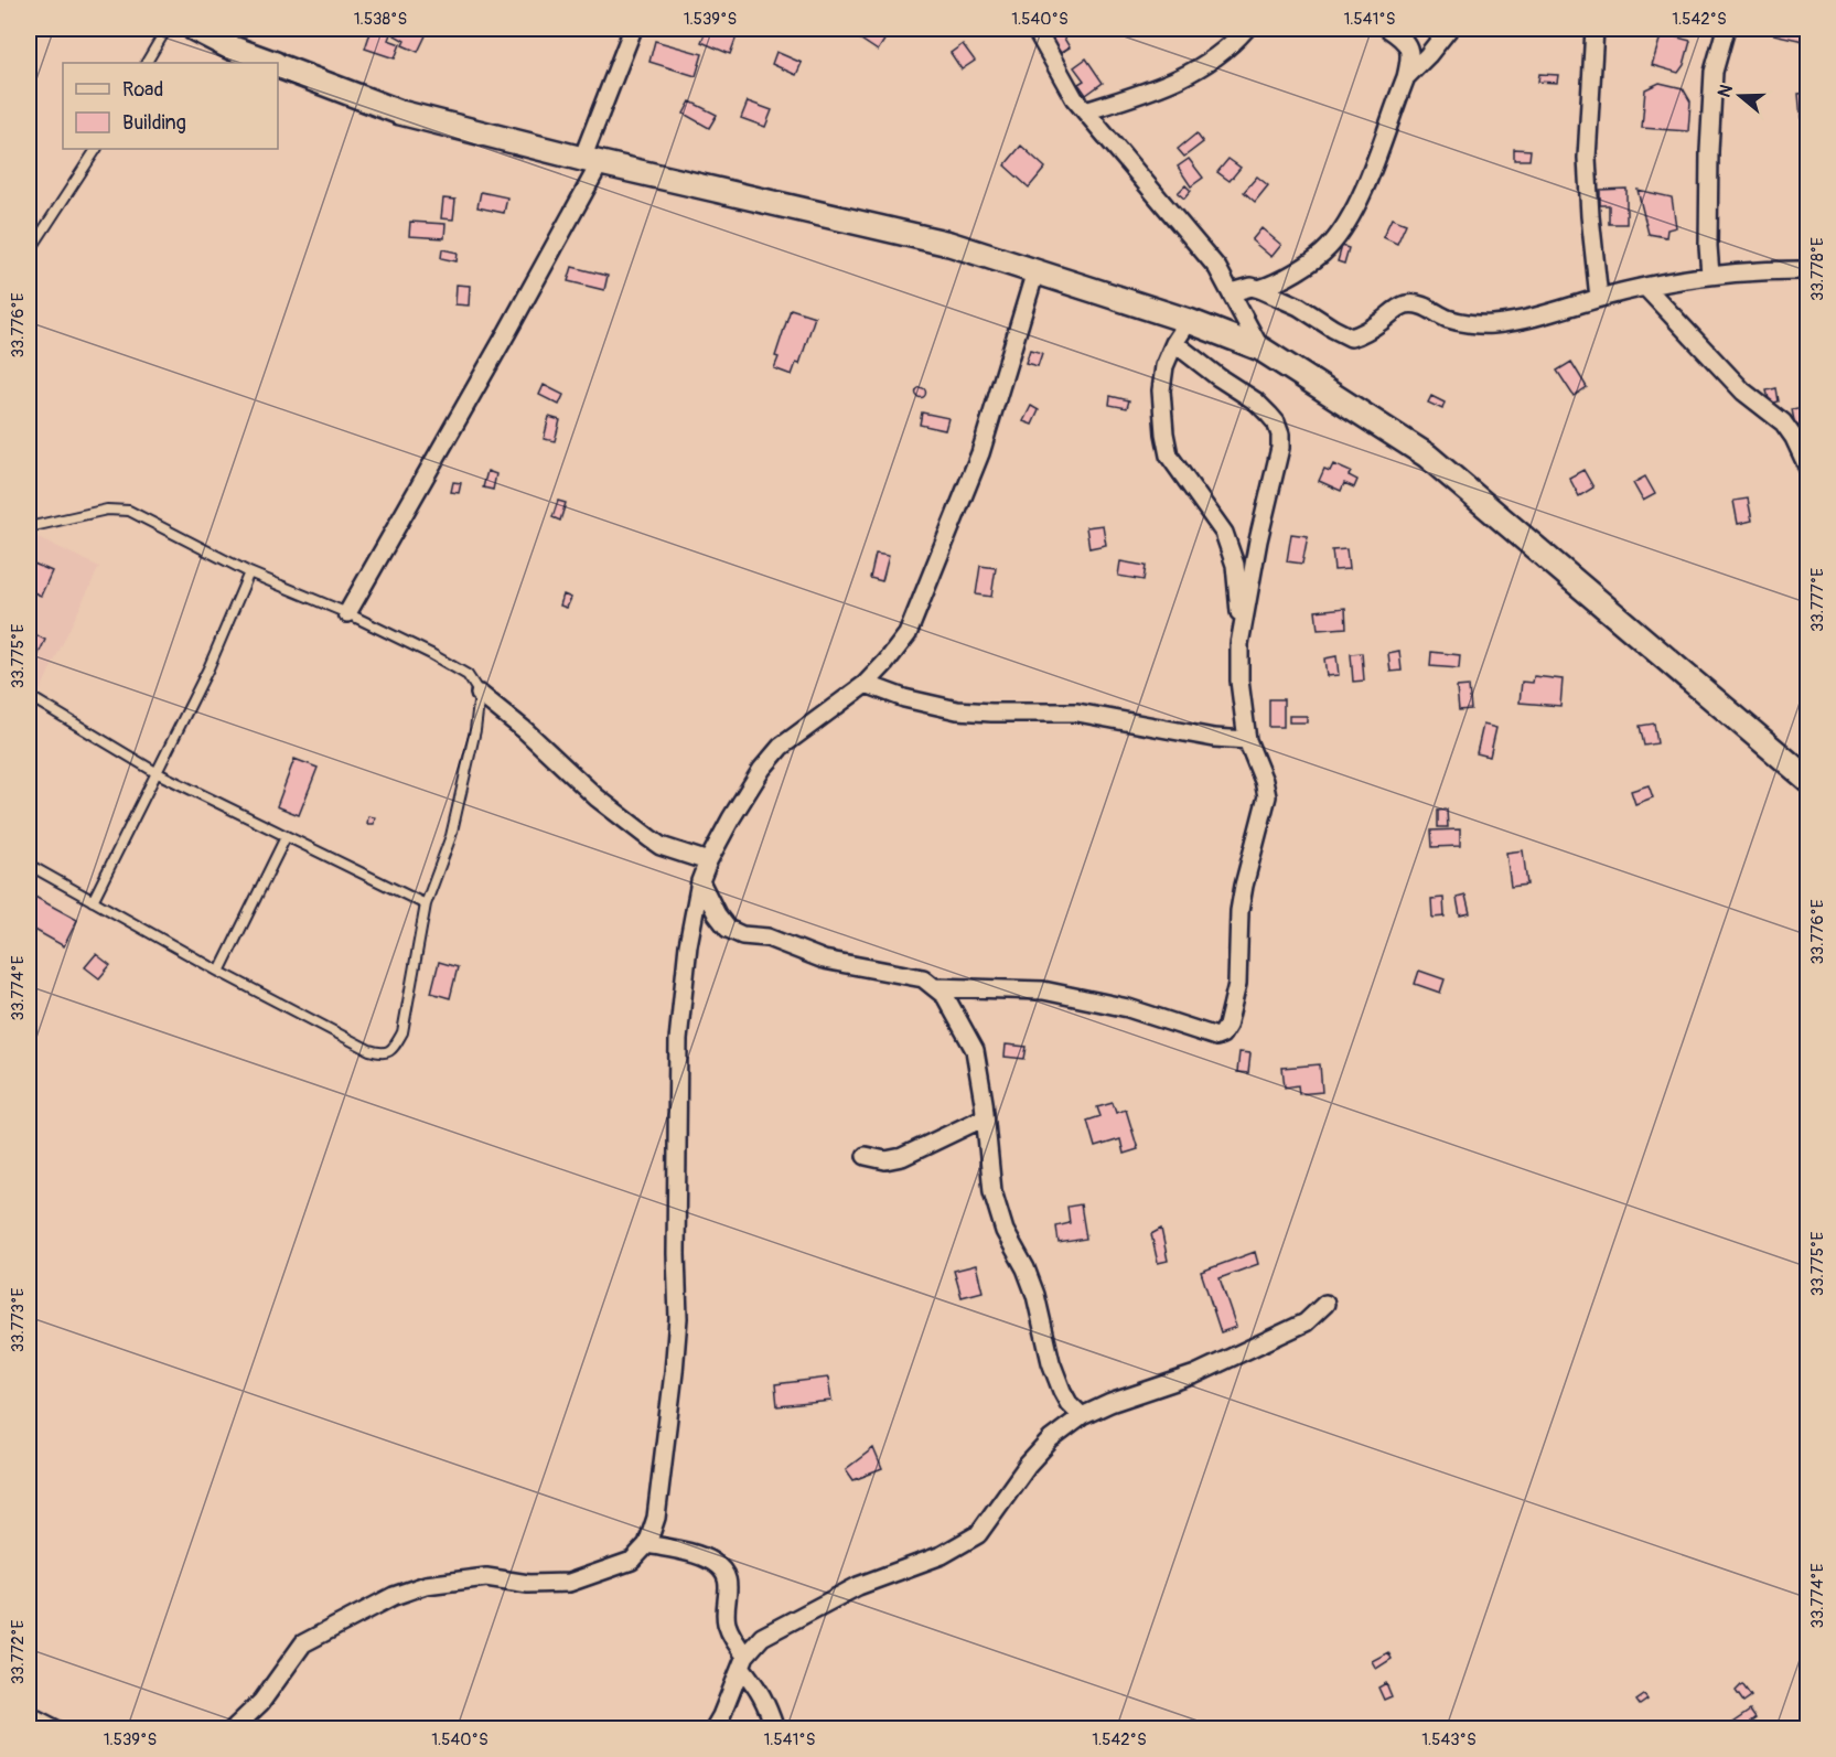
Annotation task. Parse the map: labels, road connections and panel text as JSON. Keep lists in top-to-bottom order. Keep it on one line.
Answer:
{"legend":["Road","Building"],"north":"left","coordinates":["1.538°S","1.539°S","1.540°S","1.541°S","1.542°S","33.778°E","33.776°E","33.777°E","33.775°E","33.774°E","33.773°E","33.772°E","1.543°S"]}
